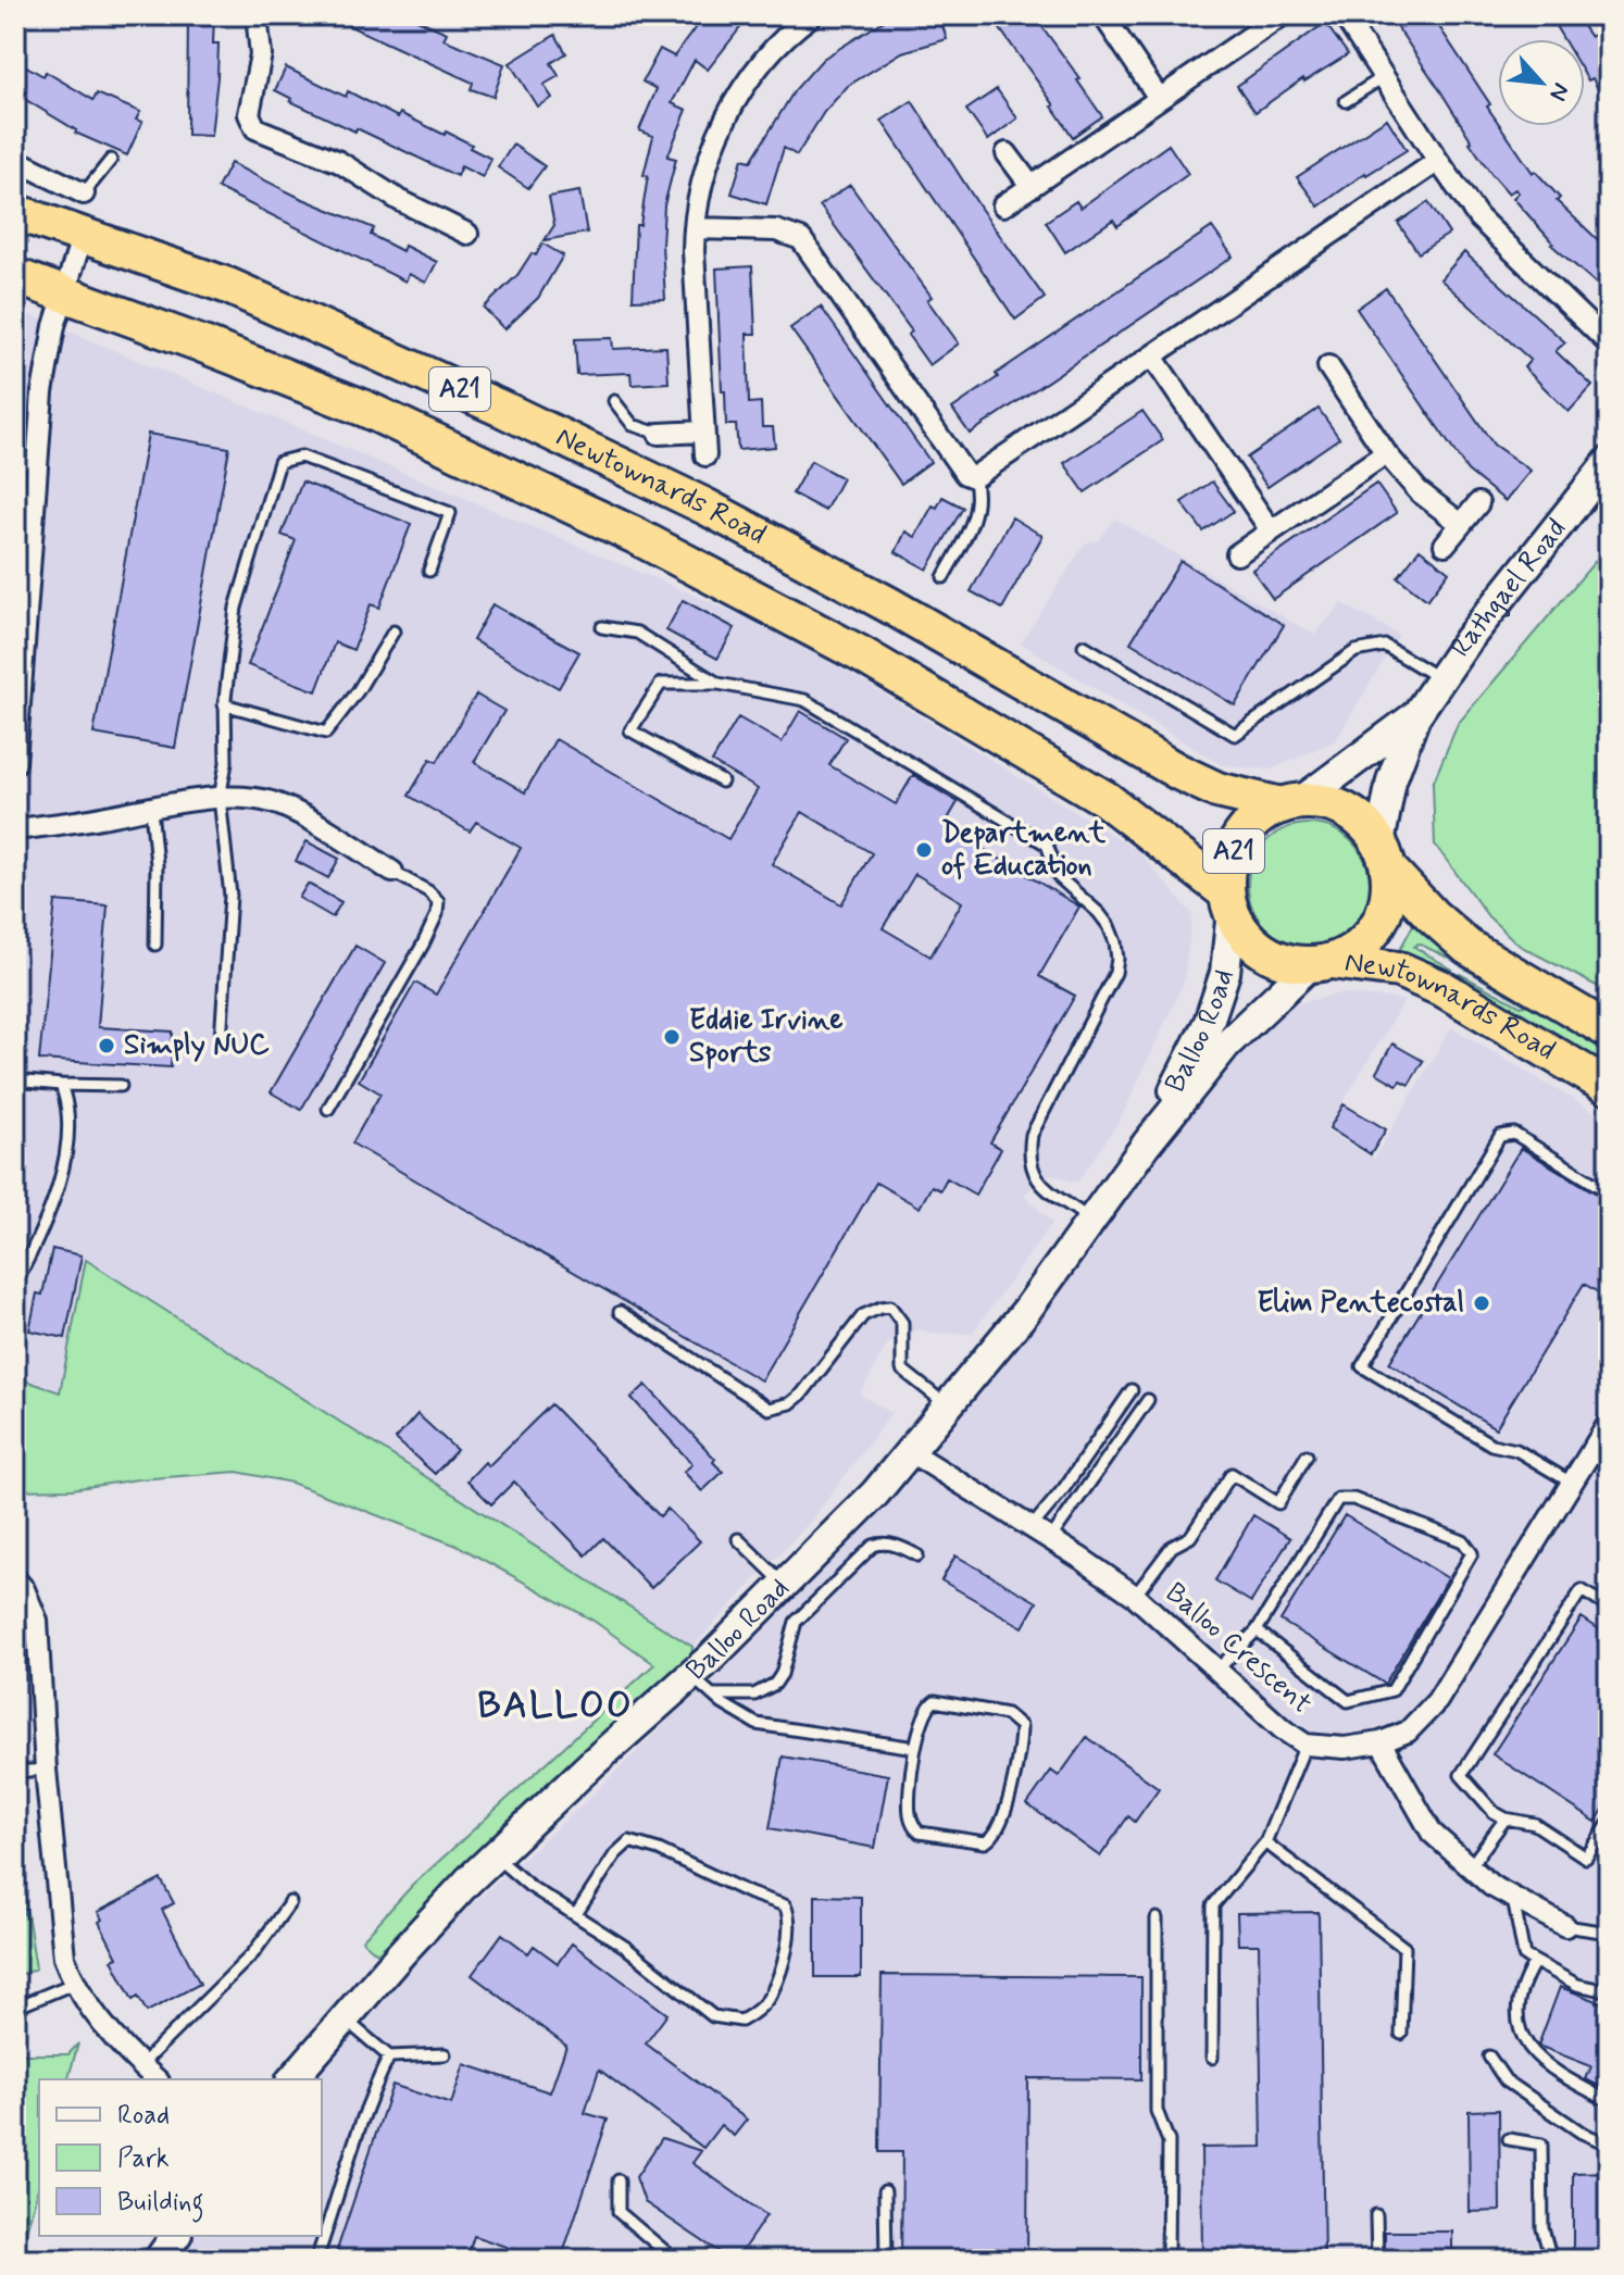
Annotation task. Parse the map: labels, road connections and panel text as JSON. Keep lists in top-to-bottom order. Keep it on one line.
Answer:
{"streets":{"highway":["A21","Newtownards Road"],"street":["Rathgael Road","Balloo Road","Balloo Crescent"]},"crossings":[["A21","Newtownards Road"],["A21","Rathgael Road"],["A21","Balloo Road"],["Newtownards Road","Rathgael Road"],["Newtownards Road","Balloo Road"],["Rathgael Road","Balloo Road"],["Balloo Road","Balloo Crescent"]],"districts":["BALLOO"],"places":["Department of Education","Eddie Irvine Sports","Simply NUC","Elim Pentecostal"],"legend":["Road","Park","Building"],"north":"bottom right"}
